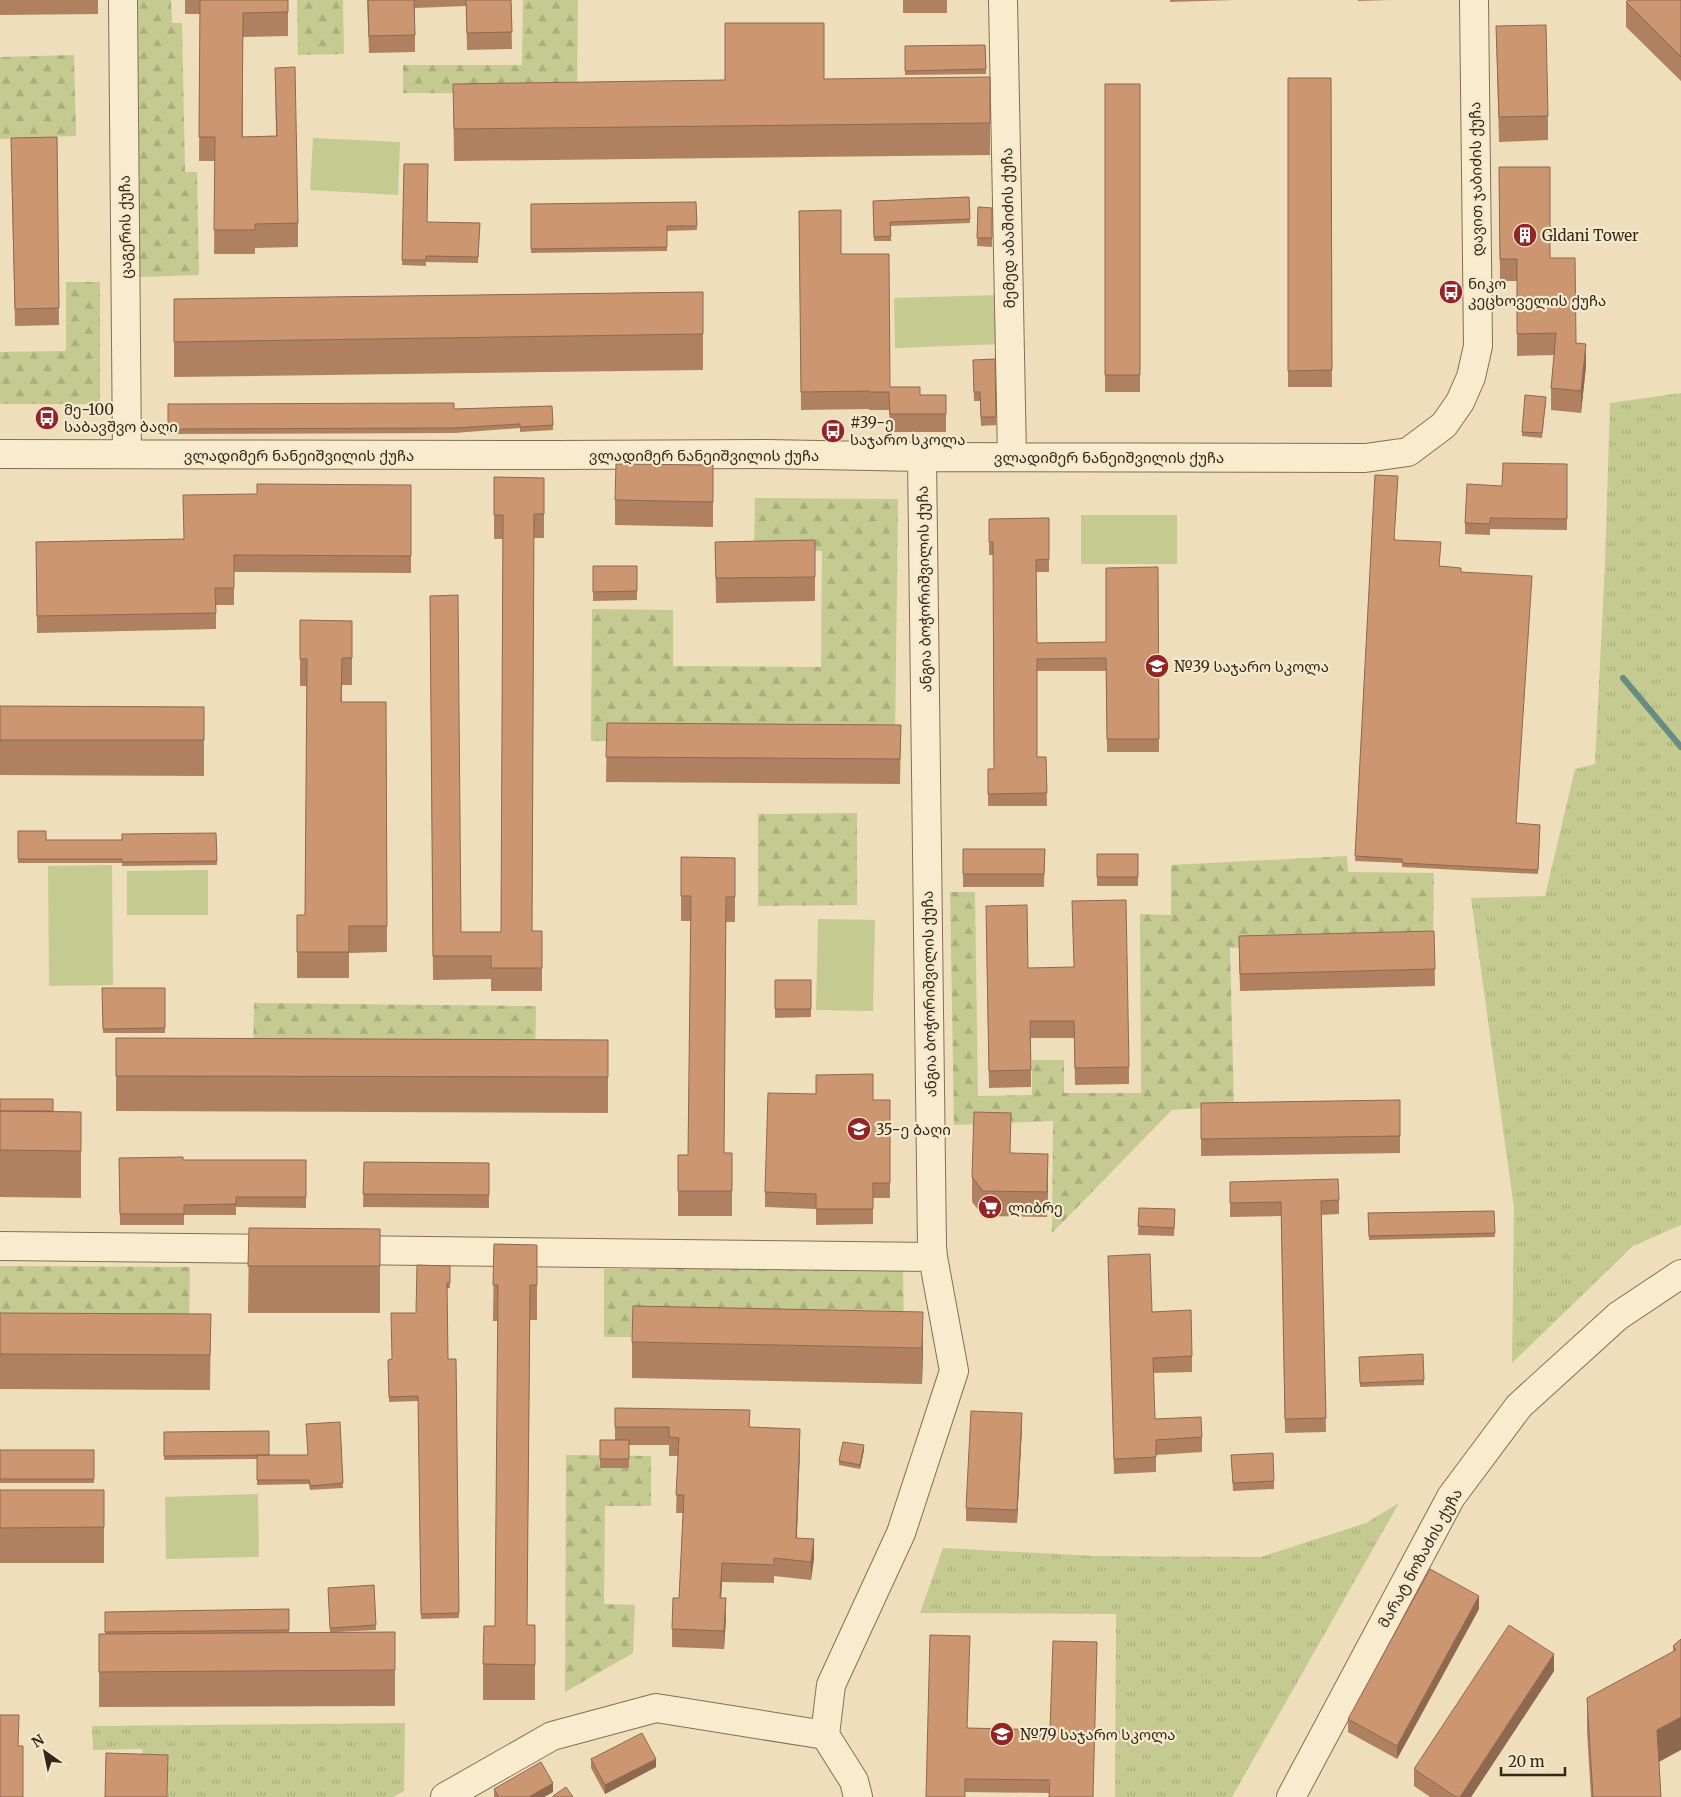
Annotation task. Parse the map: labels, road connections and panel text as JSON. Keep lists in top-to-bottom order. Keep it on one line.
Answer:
{"streets":{"street":["დავით ჯაბიძის ქუჩა","ცაგერის ქუჩა","მემედ აბაშიძის ქუჩა","ვლადიმერ ნანეიშვილის ქუჩა","ანგია ბოჭორიშვილის ქუჩა","მარატ ნოზაძის ქუჩა"]},"crossings":[["დავით ჯაბიძის ქუჩა","ვლადიმერ ნანეიშვილის ქუჩა"],["ცაგერის ქუჩა","ვლადიმერ ნანეიშვილის ქუჩა"],["მემედ აბაშიძის ქუჩა","ვლადიმერ ნანეიშვილის ქუჩა"],["ვლადიმერ ნანეიშვილის ქუჩა","ანგია ბოჭორიშვილის ქუჩა"]],"places":{"building":["Gldani Tower"],"bus stop":["ნიკო კეცხოველის ქუჩა","მე-100 საბავშვო ბაღი","#39-ე საჯარო სკოლა"],"school or university":["№39 საჯარო სკოლა","35-ე ბაღი","№79 საჯარო სკოლა"],"supermarket":["ლიბრე"]},"scale_bar":"20 m","north":"top left"}
